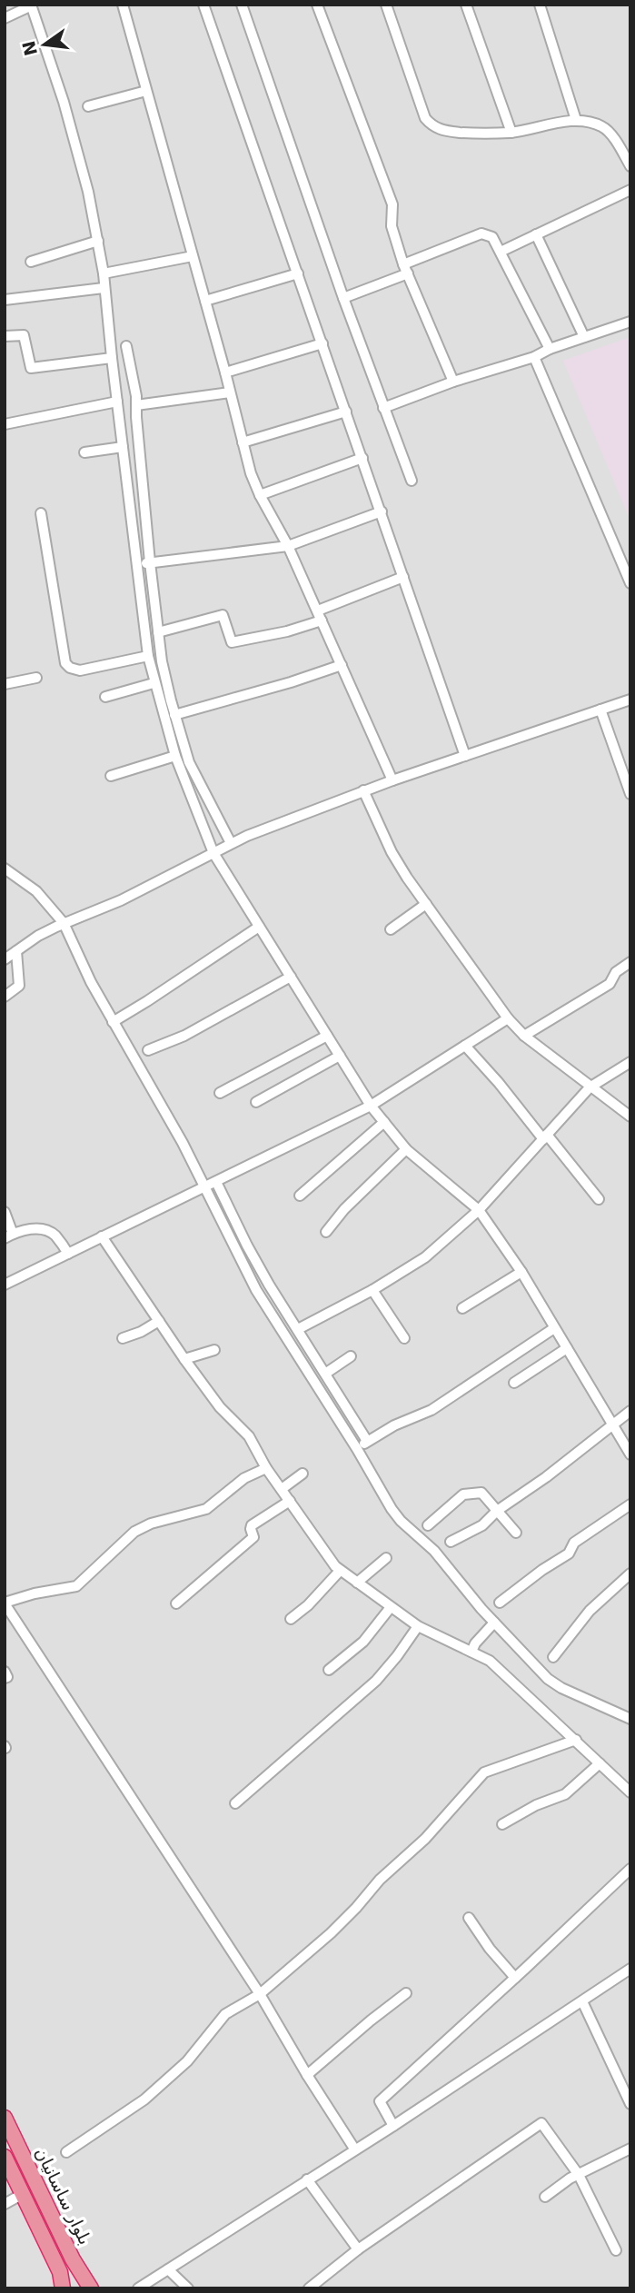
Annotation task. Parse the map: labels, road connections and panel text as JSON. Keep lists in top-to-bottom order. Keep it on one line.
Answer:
{"streets":{"highway":["بلوار ساسانیان"]},"north":"left"}
